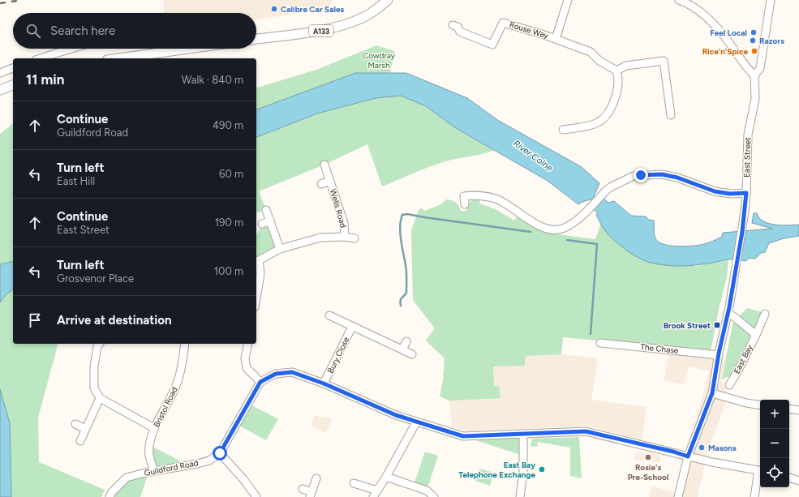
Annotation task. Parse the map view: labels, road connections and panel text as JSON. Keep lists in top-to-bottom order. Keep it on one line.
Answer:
{"streets":{"main road":["A133"],"street":["Rouse Way","East Street","Wells Road","The Chase","Bury Close","East Bay","Bristol Road","Guildford Road"]},"crossings":[["East Street","The Chase"],["East Street","East Bay"],["Bristol Road","Guildford Road"]],"water":["River Colne"],"parks":["Cowdray Marsh"],"places":{"other":["Calibre Car Sales","Feel Local","Razors","Rice'n'Spice","Masons","Rosie's Pre-School","East Bay Telephone Exchange"],"transit":["Brook Street"]},"page":{"search":"Search here","heading":["11 min","Walk · 840 m"],"list":[["Continue","Guildford Road","490 m"],["Turn left","East Hill","60 m"],["Continue","East Street","190 m"],["Turn left","Grosvenor Place","100 m"],"Arrive at destination"],"map_buttons":["+","−"]}}
